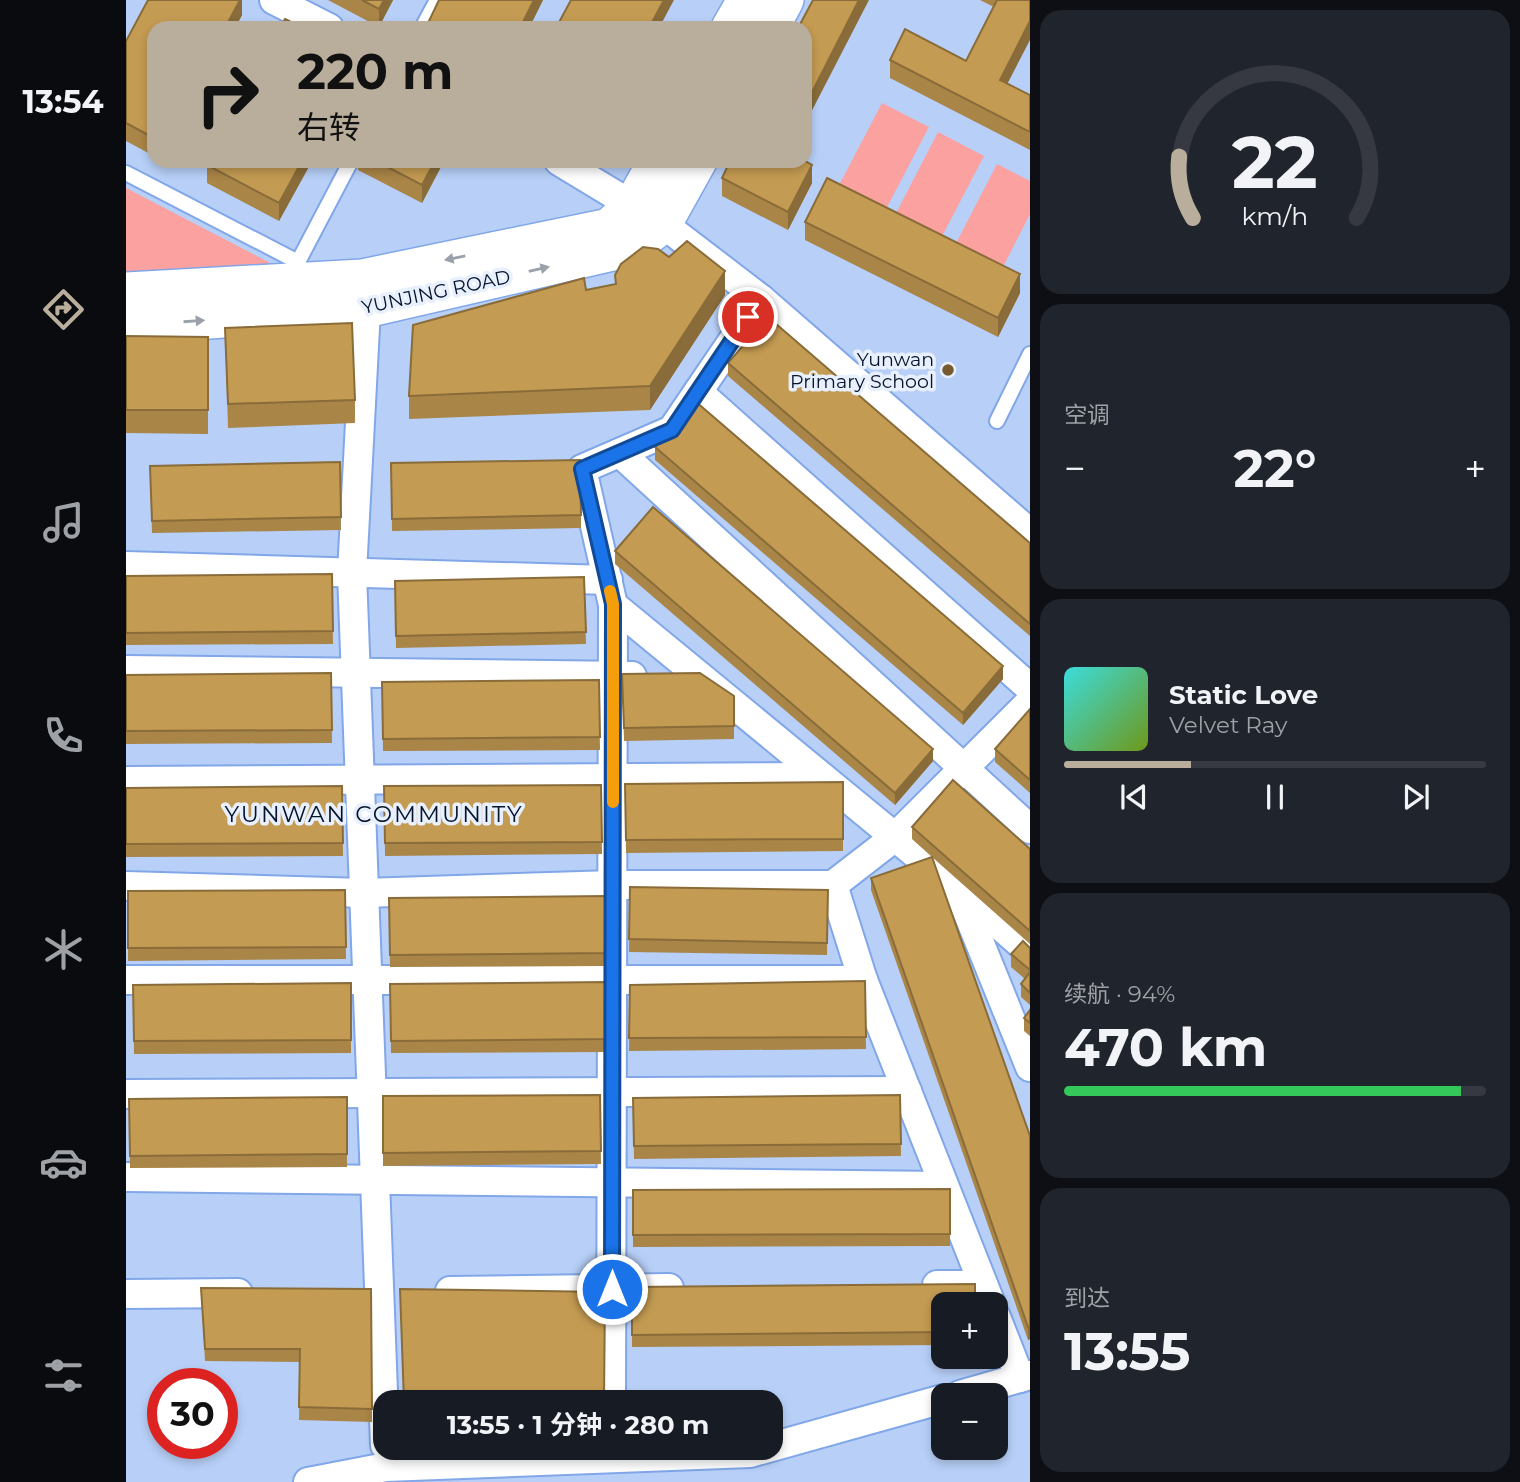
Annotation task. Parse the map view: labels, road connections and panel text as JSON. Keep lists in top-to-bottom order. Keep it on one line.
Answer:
{"streets":{"street":["YUNJING ROAD"]},"districts":["YUNWAN COMMUNITY"],"places":["Yunwan Primary School"],"page":{"tabs":"13:54","turn":["220 m","右转"],"tile":["空调",["续航 · 94%","470 km"],["到达","13:55"]],"heat":["−","22°","+"],"song":["Static Love","Velvet Ray"],"map_buttons":["+","−"],"limit":"30","trip":"13:55 · 1 分钟 · 280 m","gauge":["22","km/h"]}}
